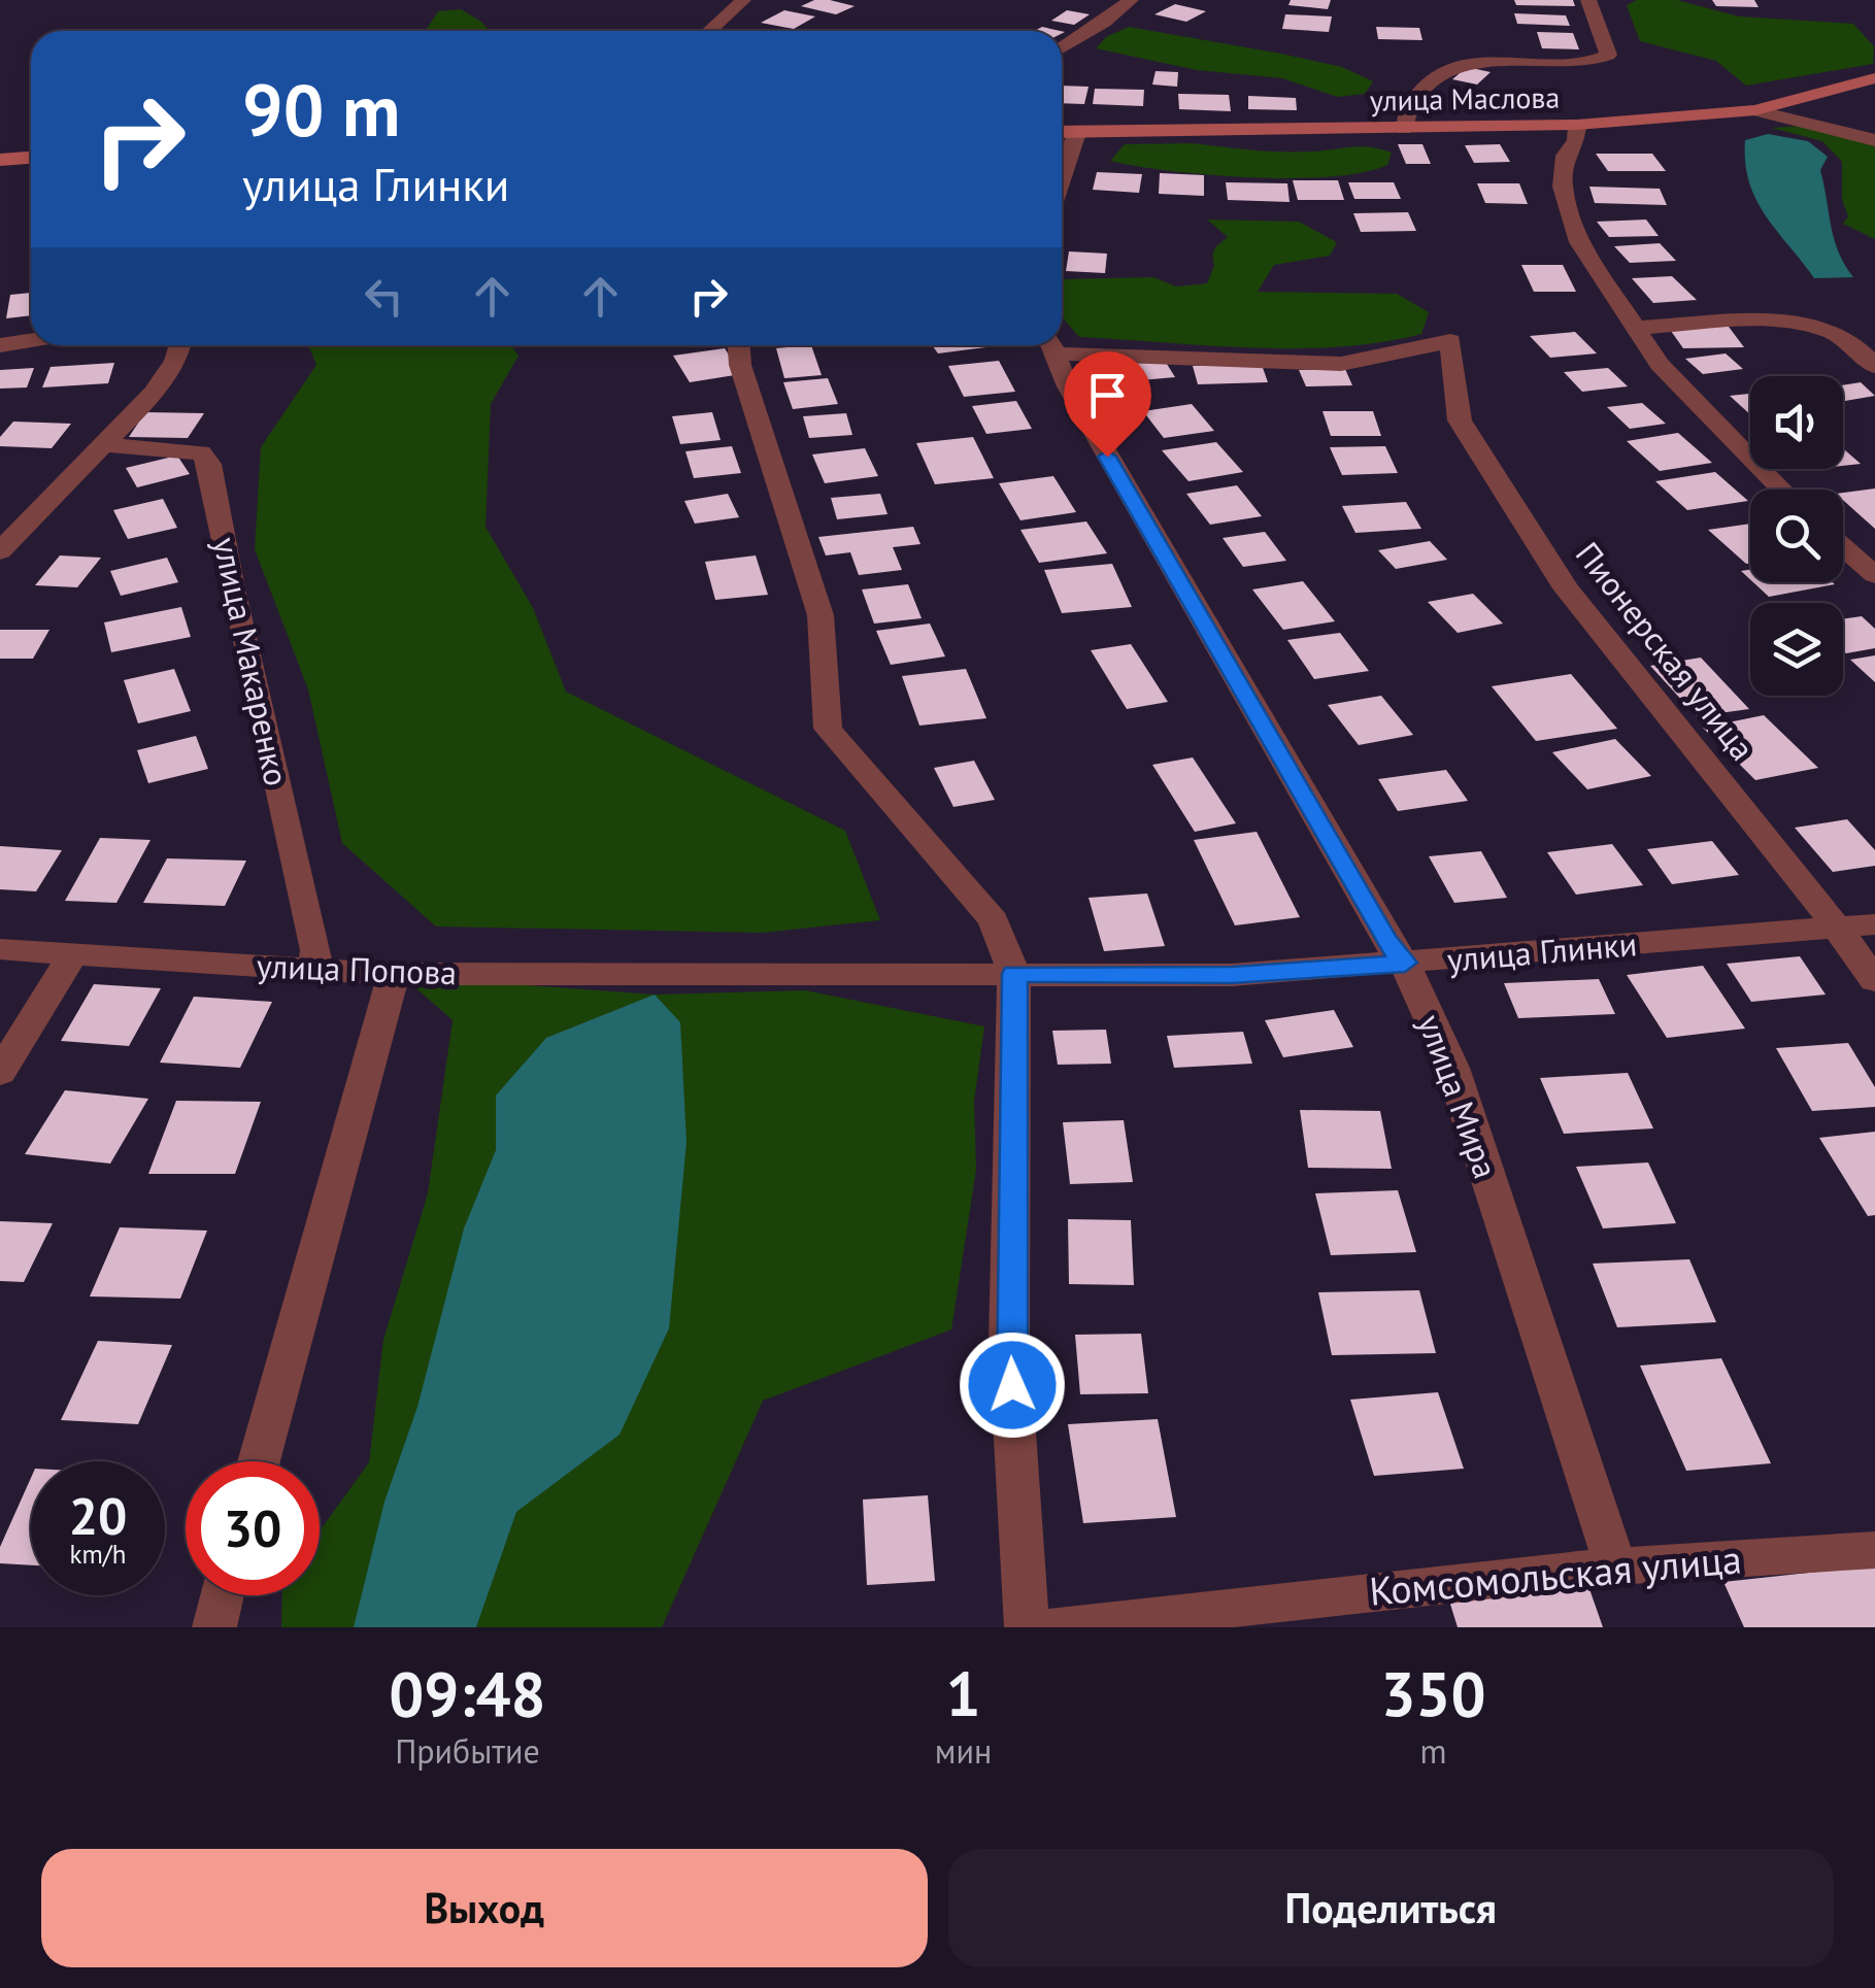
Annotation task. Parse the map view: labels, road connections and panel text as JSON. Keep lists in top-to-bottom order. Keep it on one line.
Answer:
{"streets":{"main road":["улица Маслова"],"street":["Пионерская улица","улица Макаренко","улица Глинки","улица Попова","улица Мира","Комсомольская улица"]},"crossings":[["Пионерская улица","улица Глинки"],["улица Макаренко","улица Попова"],["улица Глинки","улица Попова"],["улица Глинки","улица Мира"],["улица Мира","Комсомольская улица"]],"page":{"turn":["90 m","улица Глинки"],"speed":"20 km/h","limit":"30","eta":["09:48","Прибытие","1","мин","350","m"],"buttons":["Выход","Поделиться"]}}
